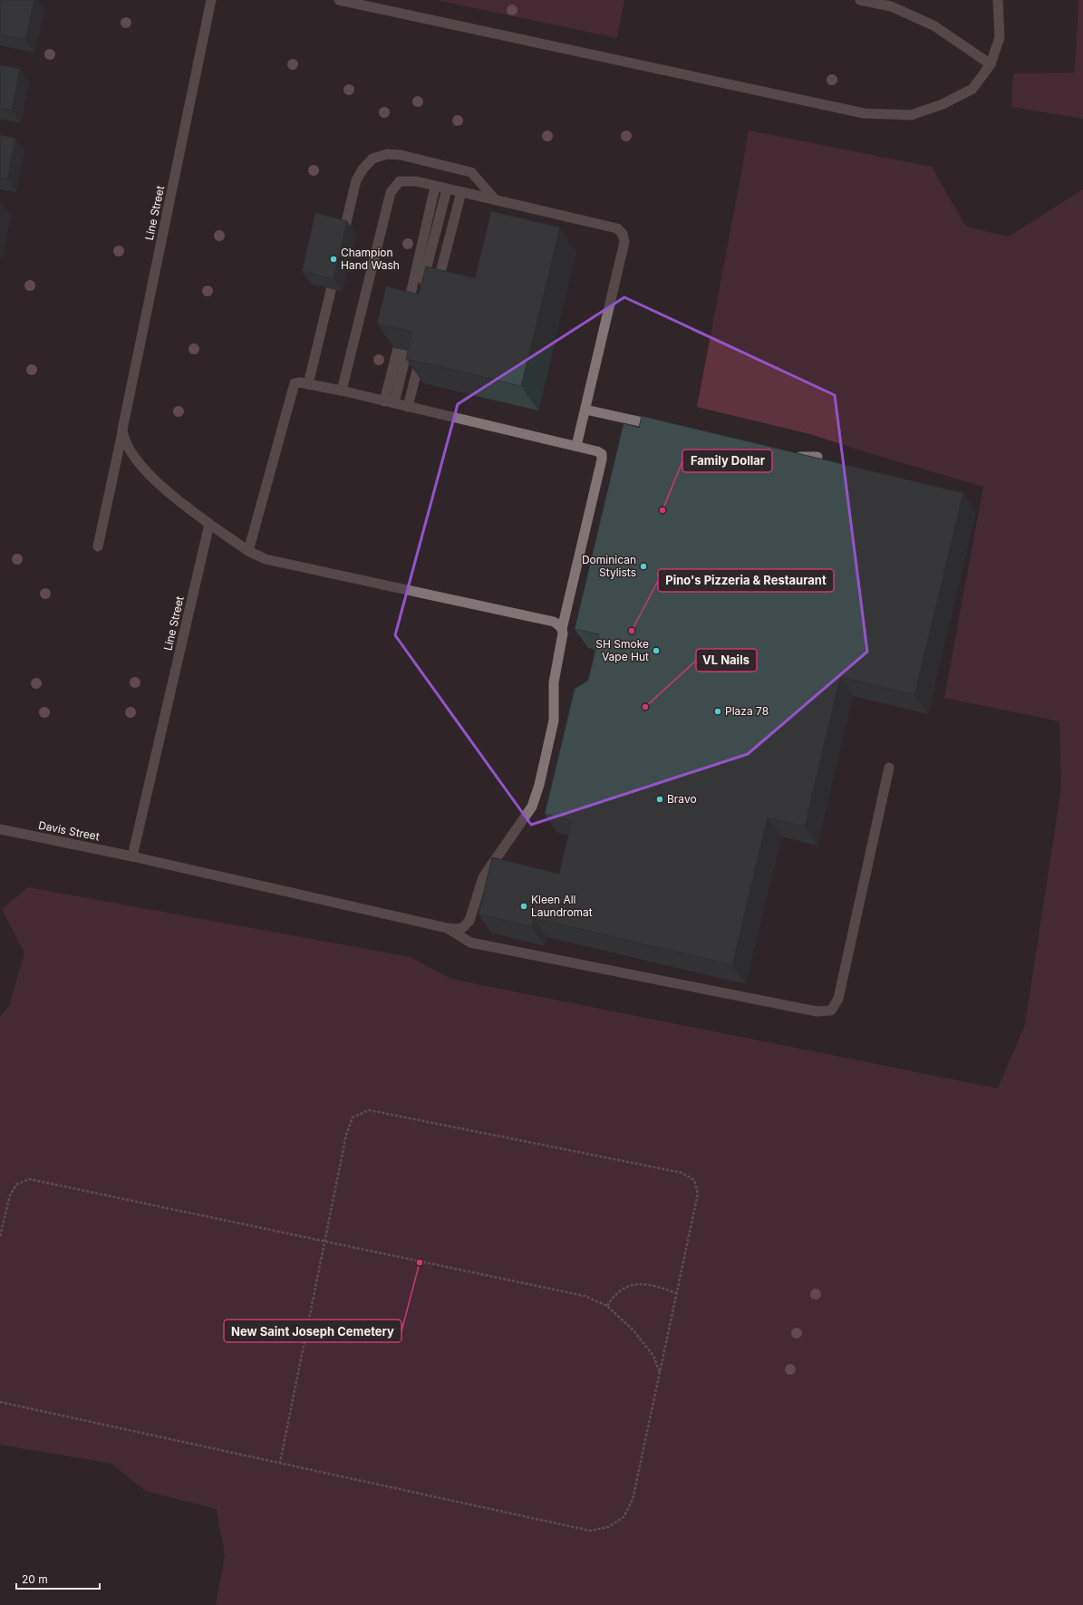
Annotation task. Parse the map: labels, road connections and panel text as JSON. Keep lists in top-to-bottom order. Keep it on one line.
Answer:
{"streets":{"street":["Line Street","Davis Street"]},"crossings":[["Line Street","Davis Street"]],"places":["Champion Hand Wash","Family Dollar","Dominican Stylists","Pino's Pizzeria & Restaurant","SH Smoke Vape Hut","VL Nails","Plaza 78","Bravo","Kleen All Laundromat","New Saint Joseph Cemetery"],"scale_bar":"20 m"}
